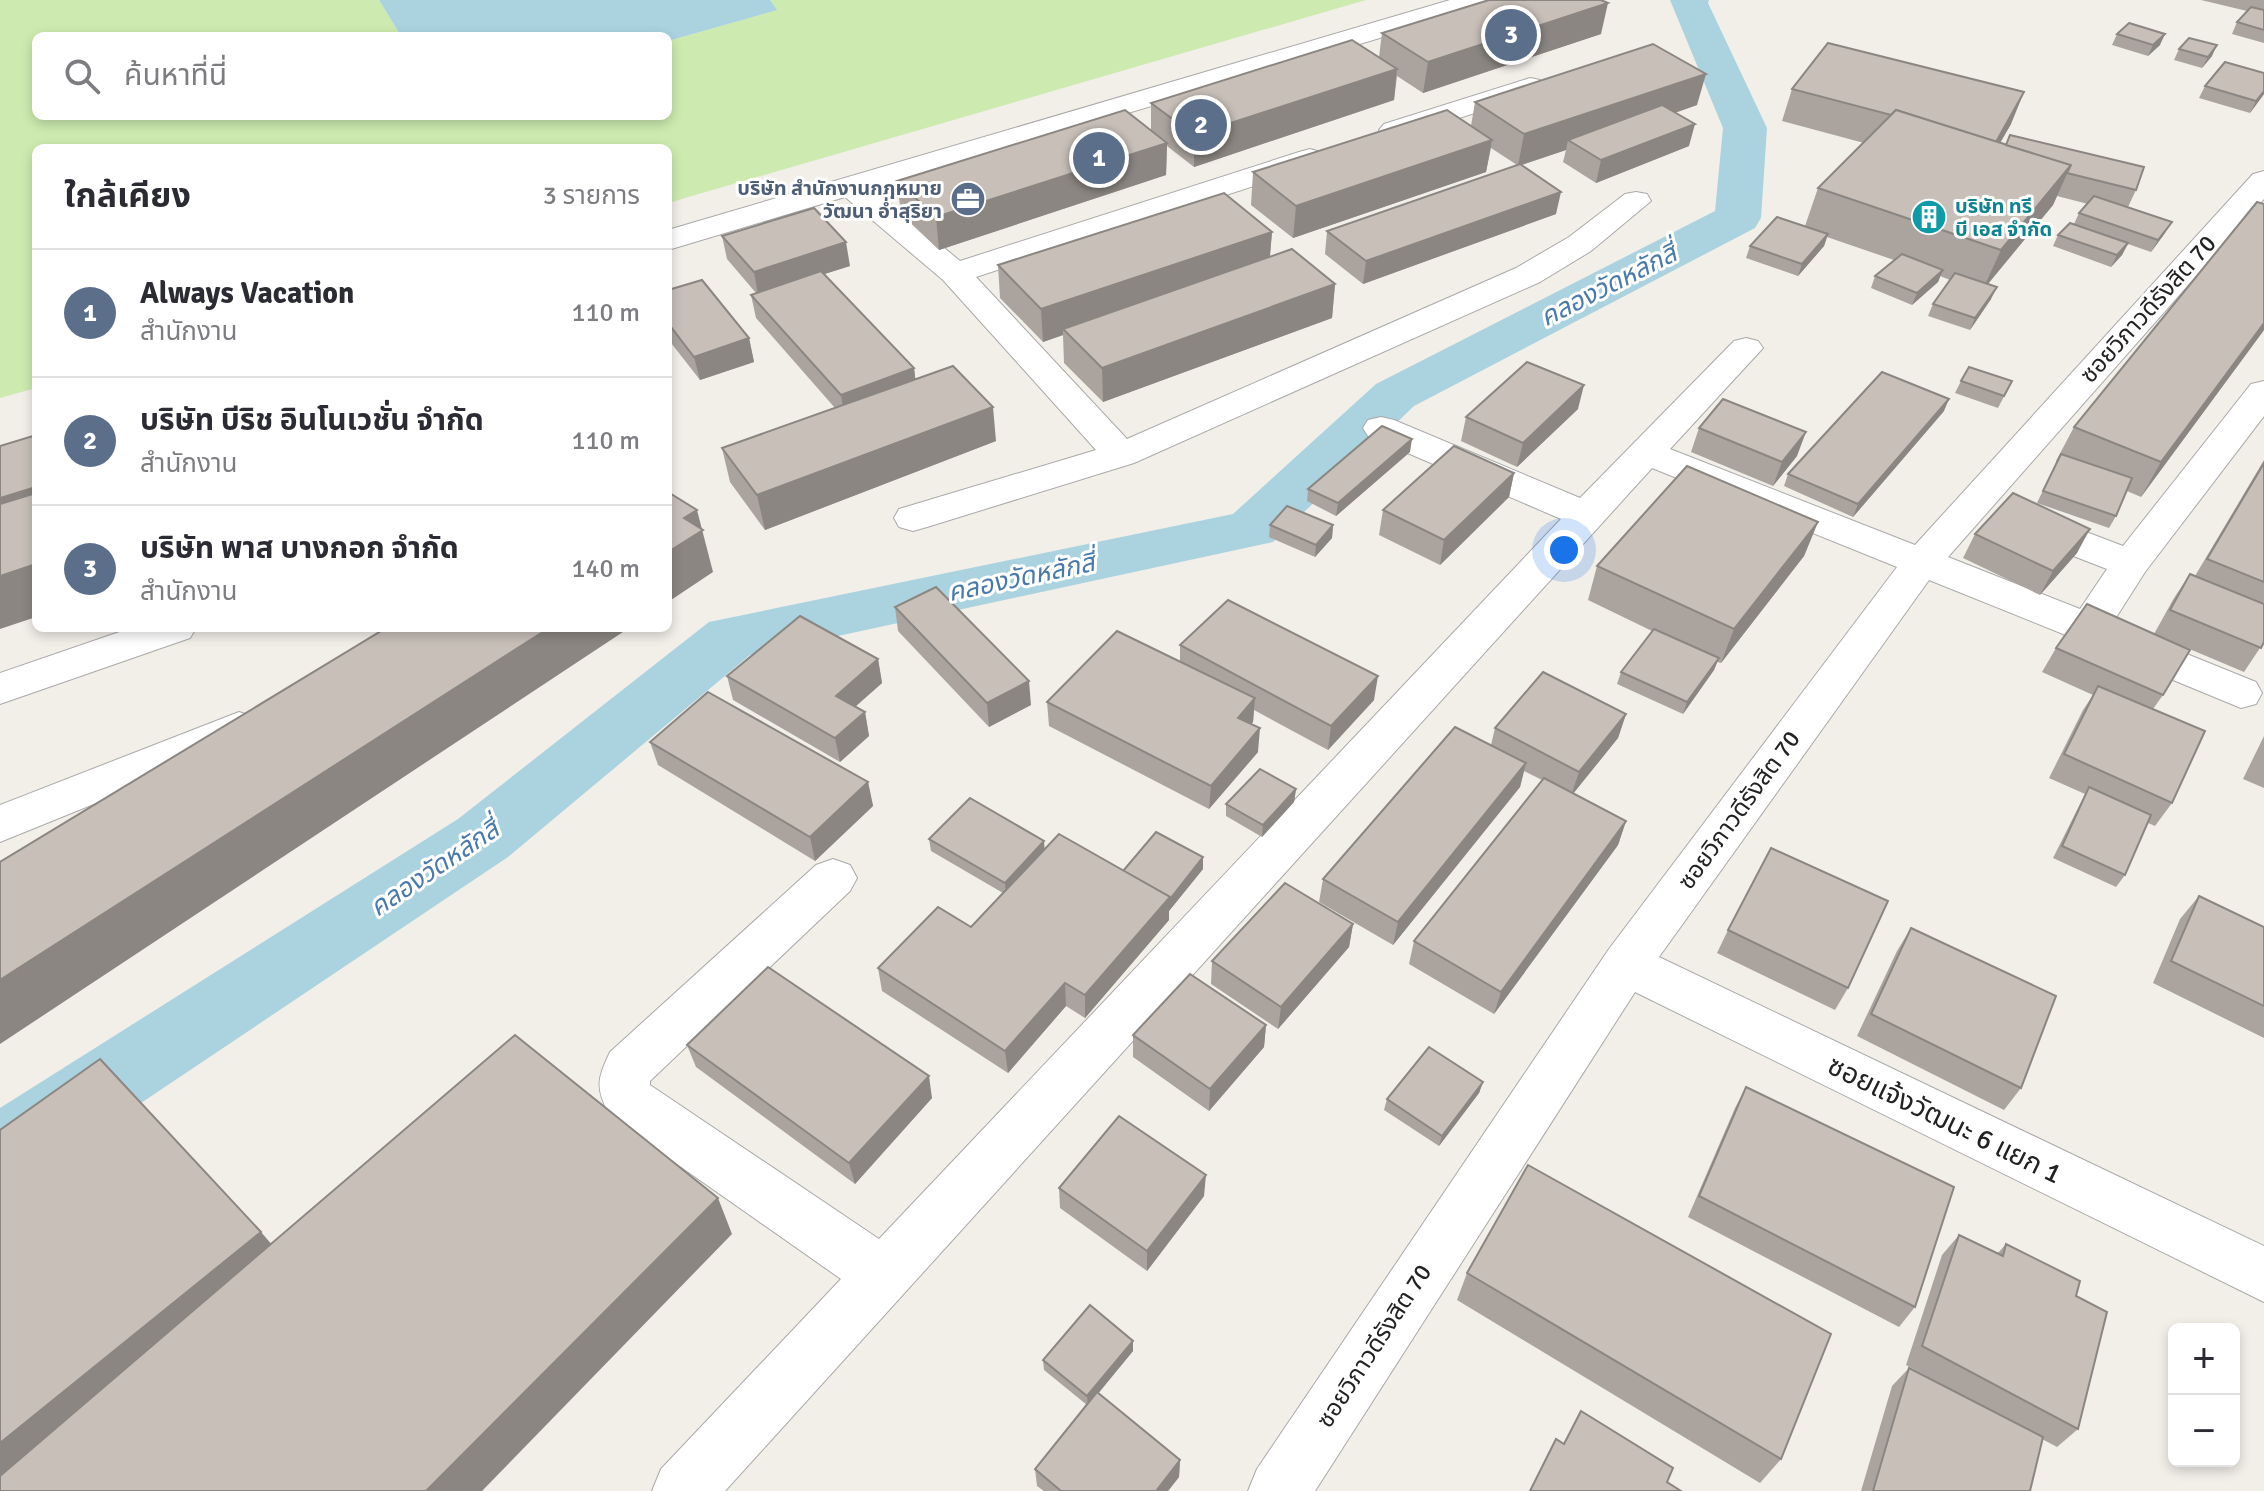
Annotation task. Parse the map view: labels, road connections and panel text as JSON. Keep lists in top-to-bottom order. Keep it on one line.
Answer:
{"streets":{"street":["ซอยวิภาวดีรังสิต 70","ซอยแจ้งวัฒนะ 6 แยก 1"]},"crossings":[["ซอยวิภาวดีรังสิต 70","ซอยแจ้งวัฒนะ 6 แยก 1"]],"water":["คลองวัดหลักสี่"],"places":{"office":["บริษัท สำนักงานกฎหมาย วัฒนา อ่ำสุริยา"],"building":["บริษัท ทรี บี เอส จำกัด"]},"page":{"pins":["3","2","1"],"search":"ค้นหาที่นี่","heading":["ใกล้เคียง","3 รายการ"],"list":[{"mark":"1","name":"Always Vacation","note":"สำนักงาน","value":"110 m"},{"mark":"2","name":"บริษัท บีริช อินโนเวชั่น จำกัด","note":"สำนักงาน","value":"110 m"},{"mark":"3","name":"บริษัท พาส บางกอก จำกัด","note":"สำนักงาน","value":"140 m"}],"map_buttons":["+","−"]}}
